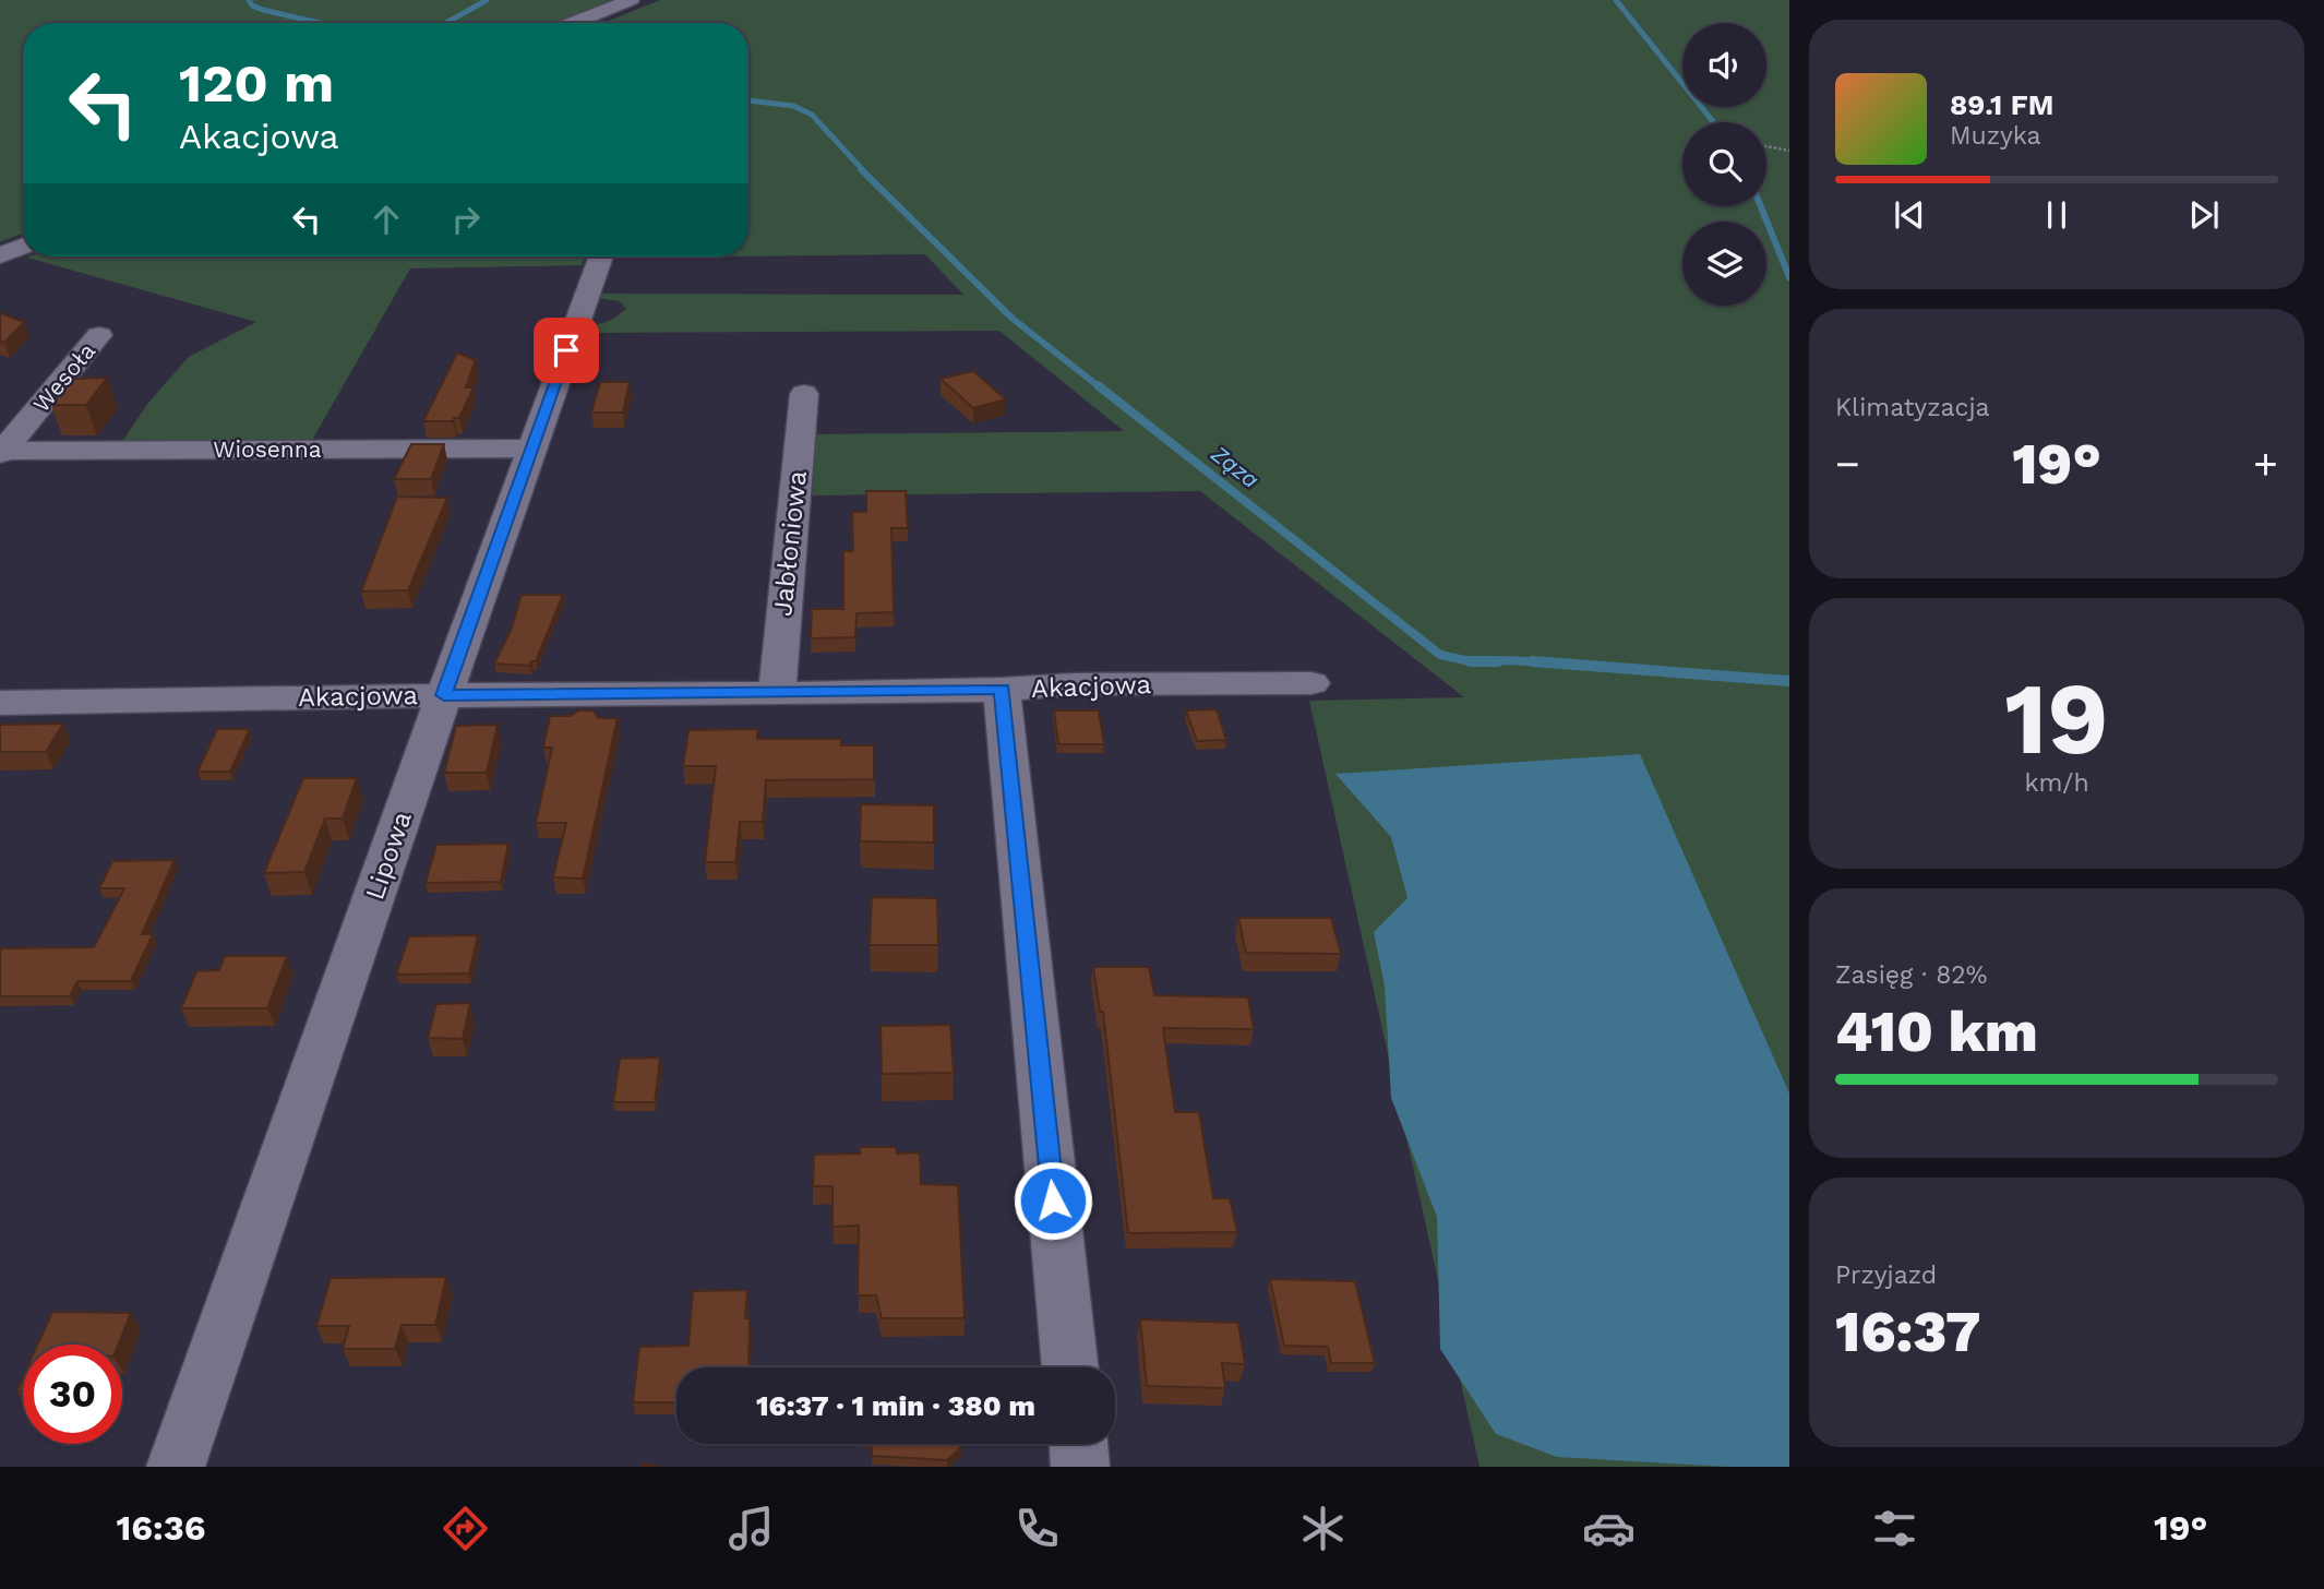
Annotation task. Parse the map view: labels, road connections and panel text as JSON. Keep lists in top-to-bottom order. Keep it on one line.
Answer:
{"streets":{"street":["Wesoła","Wiosenna","Jabłoniowa","Akacjowa","Lipowa"]},"crossings":[["Wesoła","Wiosenna"],["Wiosenna","Lipowa"],["Jabłoniowa","Akacjowa"],["Akacjowa","Lipowa"]],"water":["Ząza"],"page":{"turn":["120 m","Akacjowa"],"song":["89.1 FM","Muzyka"],"tile":["Klimatyzacja",["19","km/h"],["Zasięg · 82%","410 km"],["Przyjazd","16:37"]],"heat":["−","19°","+"],"limit":"30","trip":"16:37 · 1 min · 380 m","tabs":["16:36","19°"]}}
